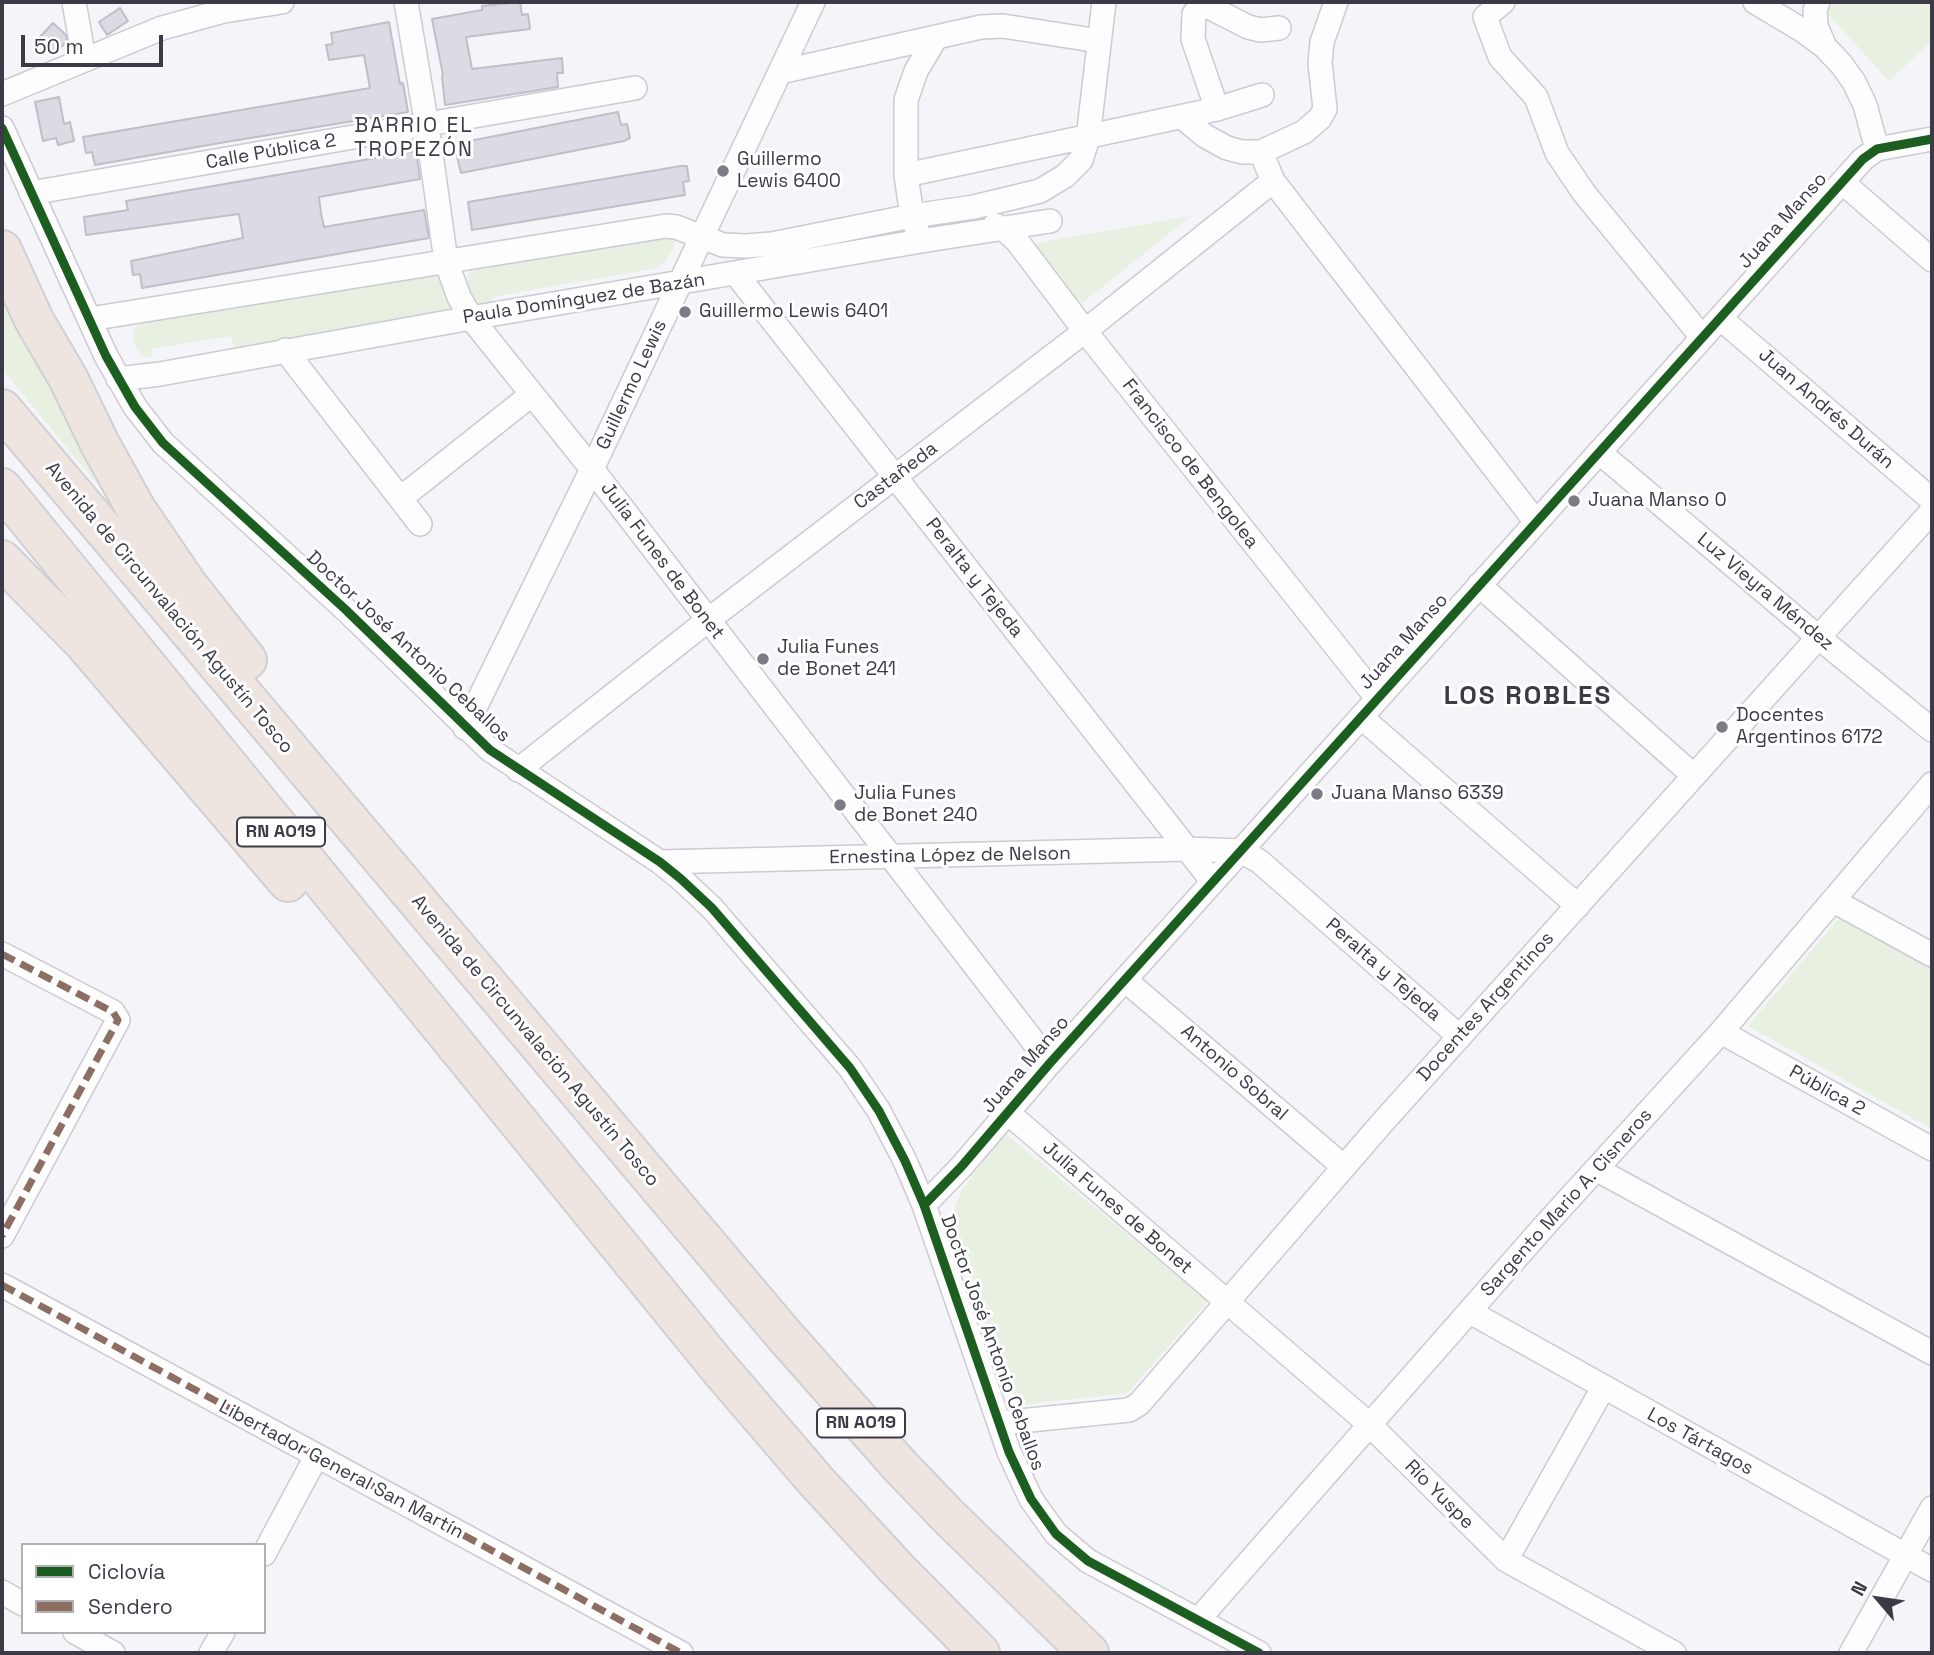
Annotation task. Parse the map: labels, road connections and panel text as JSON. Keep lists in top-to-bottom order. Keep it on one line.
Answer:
{"streets":{"highway":["Avenida de Circunvalación Agustín Tosco","RN A019"],"street":["Calle Pública 2","Juana Manso","Paula Domínguez de Bazán","Guillermo Lewis","Juan Andrés Durán","Francisco de Bengolea","Castañeda","Julia Funes de Bonet","Peralta y Tejeda","Luz Vieyra Méndez","Doctor José Antonio Ceballos","Ernestina López de Nelson","Docentes Argentinos","Antonio Sobral","Pública 2","Sargento Mario A. Cisneros","Los Tártagos","Libertador General San Martín","Río Yuspe"]},"crossings":[["Calle Pública 2","Julia Funes de Bonet"],["Calle Pública 2","Doctor José Antonio Ceballos"],["Juana Manso","Juan Andrés Durán"],["Juana Manso","Francisco de Bengolea"],["Juana Manso","Julia Funes de Bonet"],["Juana Manso","Peralta y Tejeda"],["Juana Manso","Luz Vieyra Méndez"],["Juana Manso","Doctor José Antonio Ceballos"],["Juana Manso","Ernestina López de Nelson"],["Juana Manso","Antonio Sobral"],["Paula Domínguez de Bazán","Guillermo Lewis"],["Paula Domínguez de Bazán","Francisco de Bengolea"],["Paula Domínguez de Bazán","Julia Funes de Bonet"],["Paula Domínguez de Bazán","Peralta y Tejeda"],["Paula Domínguez de Bazán","Doctor José Antonio Ceballos"],["Guillermo Lewis","Julia Funes de Bonet"],["Guillermo Lewis","Doctor José Antonio Ceballos"],["Francisco de Bengolea","Castañeda"],["Castañeda","Julia Funes de Bonet"],["Castañeda","Peralta y Tejeda"],["Castañeda","Doctor José Antonio Ceballos"],["Julia Funes de Bonet","Ernestina López de Nelson"],["Julia Funes de Bonet","Docentes Argentinos"],["Julia Funes de Bonet","Río Yuspe"],["Peralta y Tejeda","Ernestina López de Nelson"],["Peralta y Tejeda","Docentes Argentinos"],["Luz Vieyra Méndez","Docentes Argentinos"],["Doctor José Antonio Ceballos","Ernestina López de Nelson"],["Doctor José Antonio Ceballos","Docentes Argentinos"],["Doctor José Antonio Ceballos","Sargento Mario A. Cisneros"],["Docentes Argentinos","Antonio Sobral"],["Docentes Argentinos","Río Yuspe"],["Pública 2","Sargento Mario A. Cisneros"],["Sargento Mario A. Cisneros","Los Tártagos"],["Sargento Mario A. Cisneros","Río Yuspe"]],"districts":["BARRIO EL TROPEZÓN","LOS ROBLES"],"places":["Guillermo Lewis 6400","Guillermo Lewis 6401","Juana Manso 0","Julia Funes de Bonet 241","Docentes Argentinos 6172","Juana Manso 6339","Julia Funes de Bonet 240"],"legend":["Ciclovía","Sendero"],"scale_bar":"50 m","north":"top left"}
